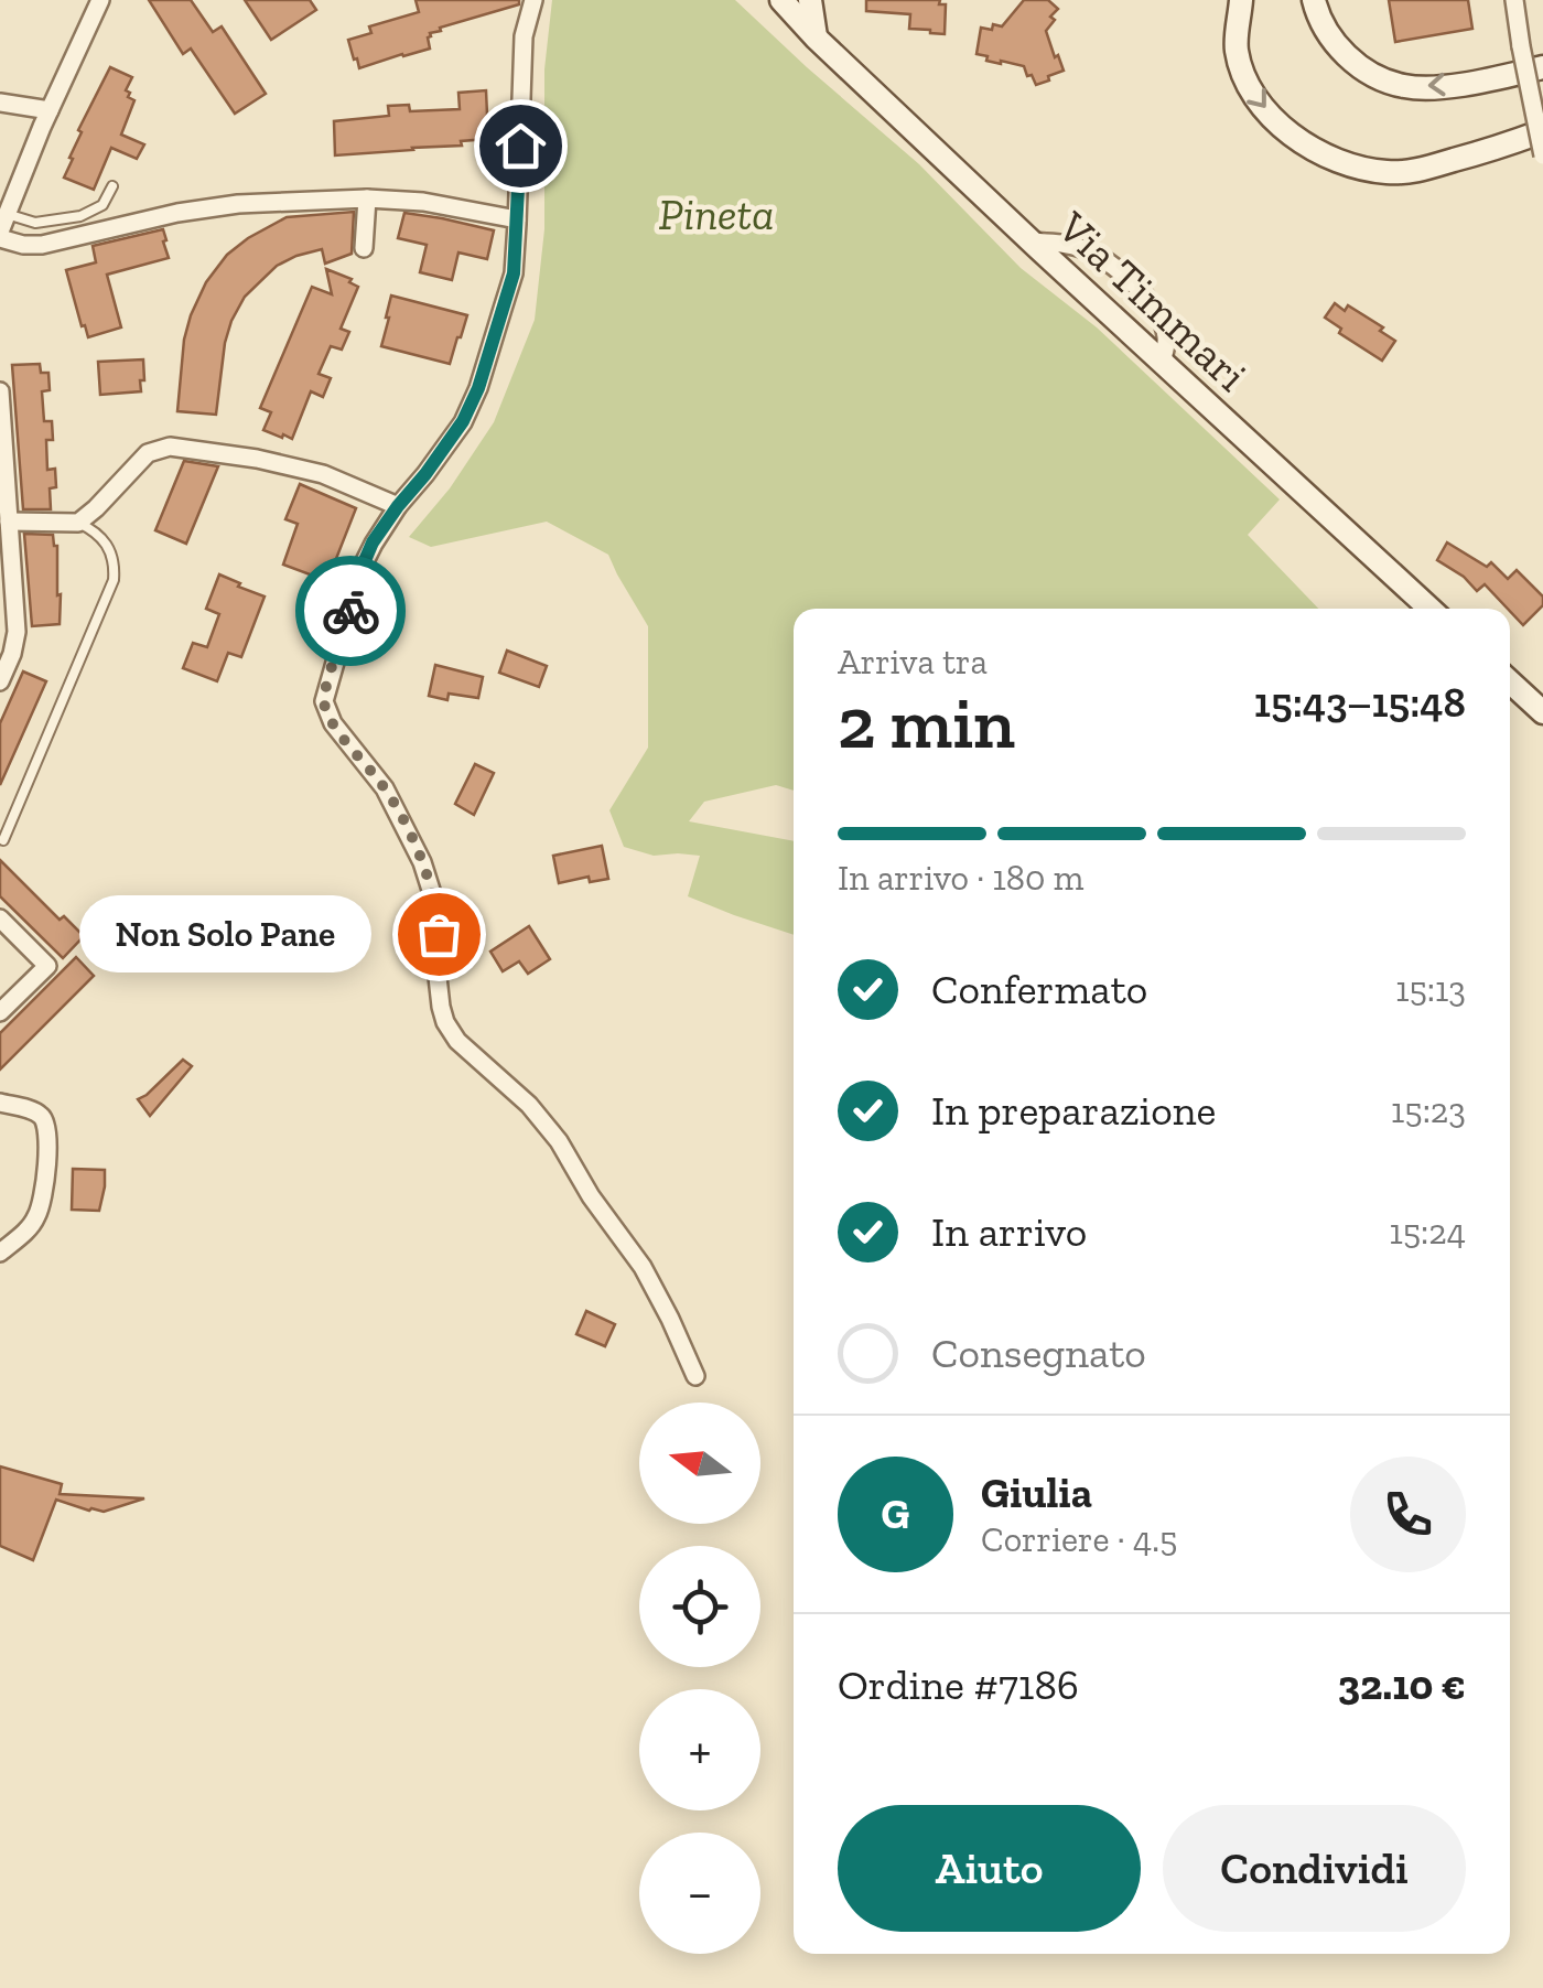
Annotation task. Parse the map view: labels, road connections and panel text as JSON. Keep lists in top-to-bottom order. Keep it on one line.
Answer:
{"streets":{"main road":["Via Timmari"]},"parks":["Pineta"],"places":["Non Solo Pane"],"north":"left","page":{"heading":["2 min","Arriva tra","15:43–15:48"],"panel":["Giulia","Corriere · 4.5","Ordine #7186","32.10 €"],"bar":"In arrivo · 180 m","bubble":"Non Solo Pane","list":[["Confermato","15:13"],["In preparazione","15:23"],["In arrivo","15:24"],"Consegnato"],"map_buttons":["+","−"],"round":"G","buttons":["Aiuto","Condividi"]}}
